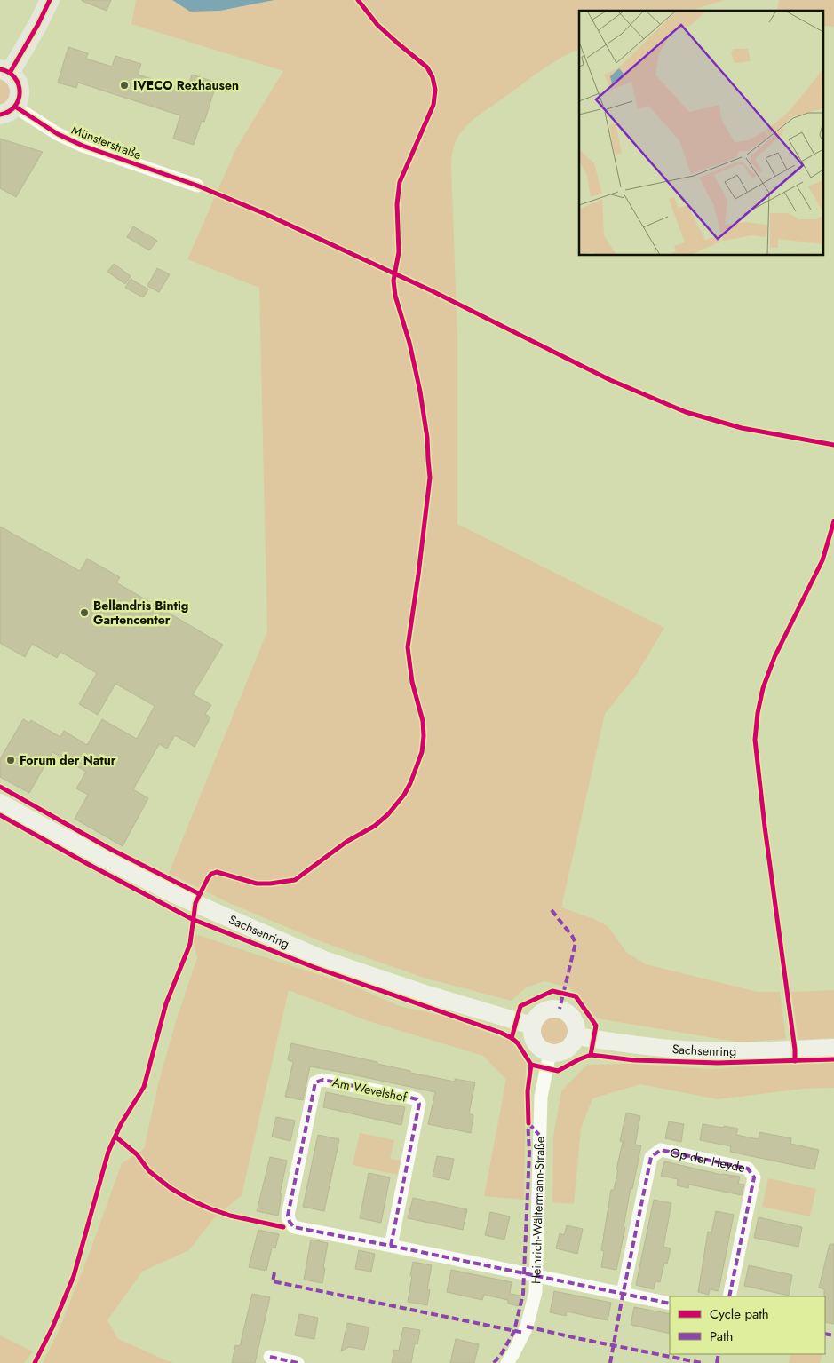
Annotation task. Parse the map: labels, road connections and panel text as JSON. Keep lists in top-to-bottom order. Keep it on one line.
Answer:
{"streets":{"street":["Münsterstraße","Sachsenring","Am Wevelshof","Op der Heyde","Heinrich-Wältermann-Straße"]},"crossings":[["Sachsenring","Heinrich-Wältermann-Straße"],["Am Wevelshof","Heinrich-Wältermann-Straße"]],"places":["IVECO Rexhausen","Bellandris Bintig Gartencenter","Forum der Natur"],"legend":["Cycle path","Path"]}
